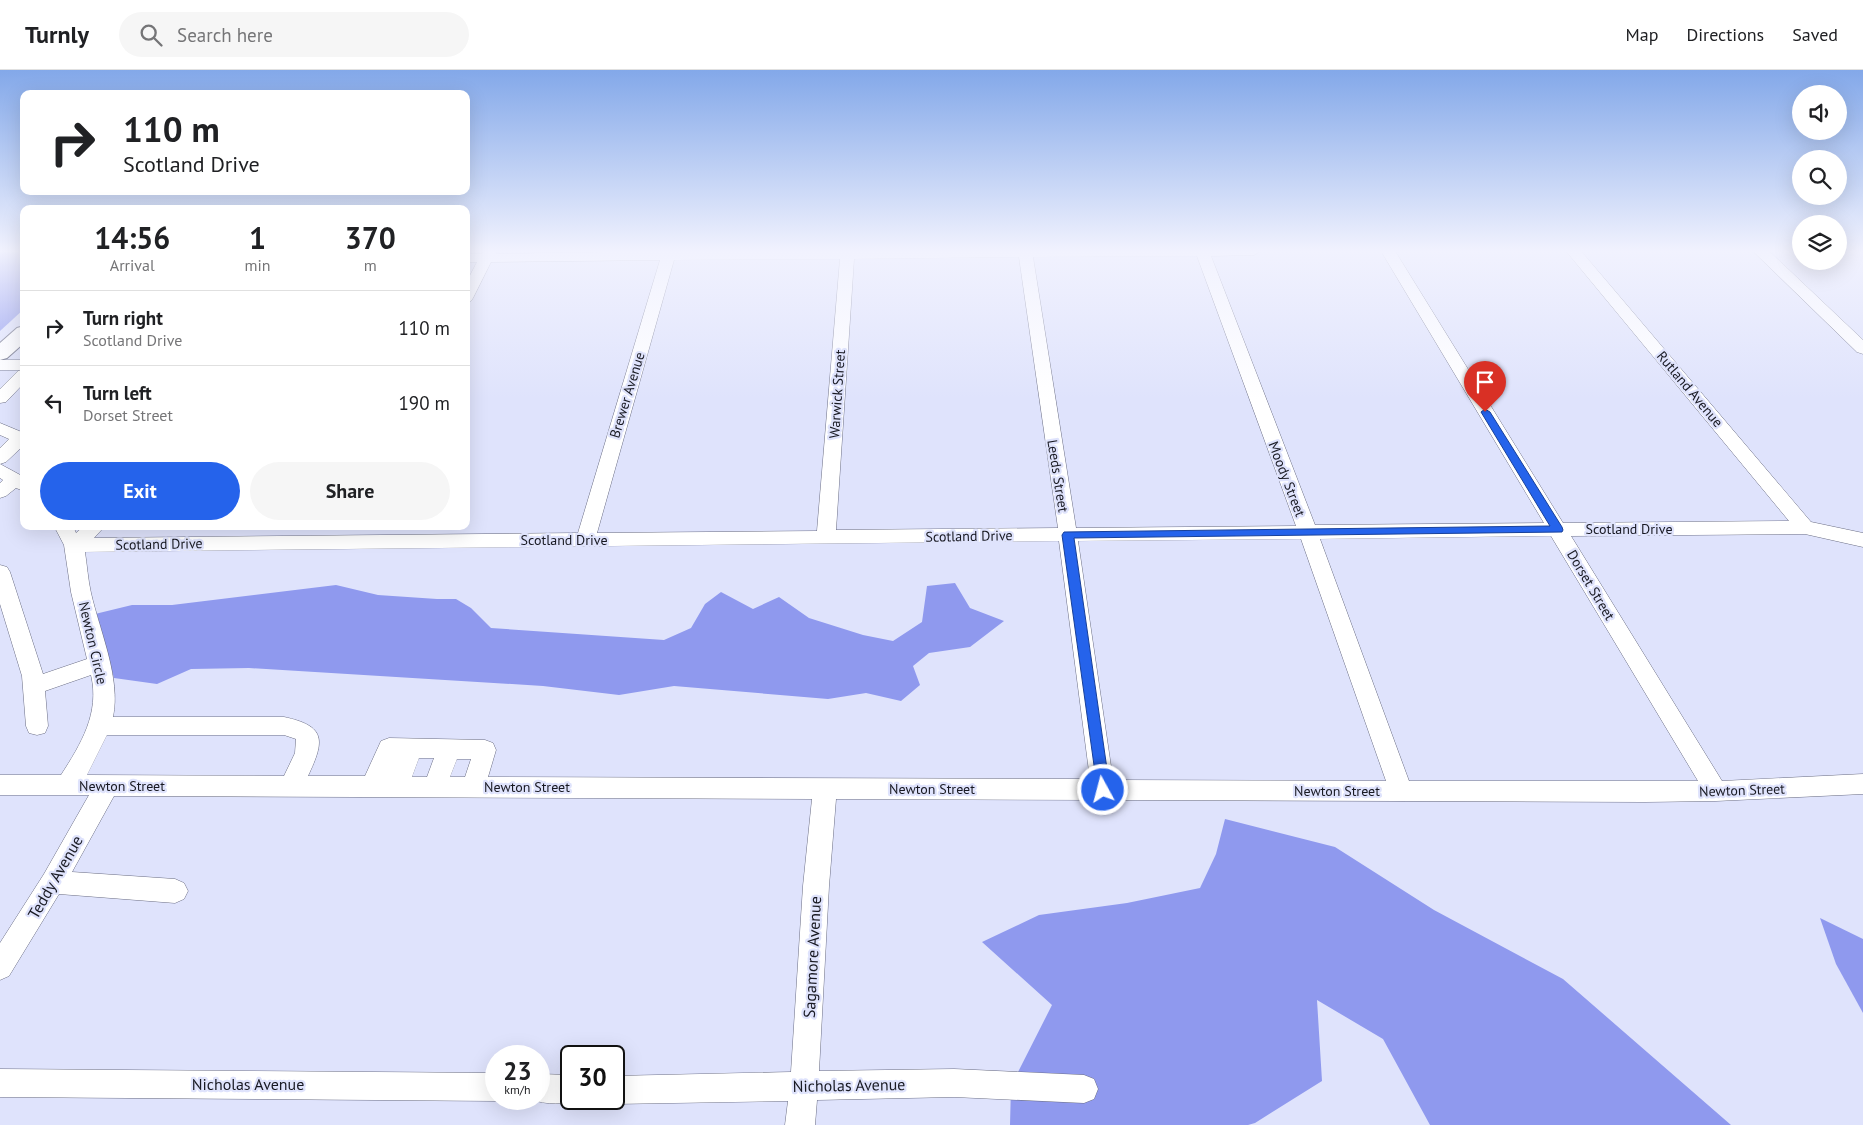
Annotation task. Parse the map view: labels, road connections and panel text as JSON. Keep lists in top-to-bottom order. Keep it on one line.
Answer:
{"streets":{"street":["Rutland Avenue","Warwick Street","Brewer Avenue","Leeds Street","Moody Street","Scotland Drive","Dorset Street","Newton Circle","Newton Street","Teddy Avenue","Sagamore Avenue","Nicholas Avenue"]},"crossings":[["Rutland Avenue","Scotland Drive"],["Warwick Street","Scotland Drive"],["Brewer Avenue","Scotland Drive"],["Leeds Street","Scotland Drive"],["Leeds Street","Newton Street"],["Moody Street","Scotland Drive"],["Moody Street","Newton Street"],["Scotland Drive","Dorset Street"],["Scotland Drive","Newton Circle"],["Dorset Street","Newton Street"],["Newton Circle","Newton Street"],["Newton Street","Teddy Avenue"],["Newton Street","Sagamore Avenue"],["Sagamore Avenue","Nicholas Avenue"]],"page":{"header":"Turnly","search":"Search here","nav":["Map","Directions","Saved"],"turn":["110 m","Scotland Drive"],"eta":["14:56","Arrival","1","min","370","m"],"list":[{"name":"Turn right","note":"Scotland Drive","value":"110 m"},{"name":"Turn left","note":"Dorset Street","value":"190 m"}],"buttons":["Exit","Share"],"speed":"23 km/h","limit":"30"}}
